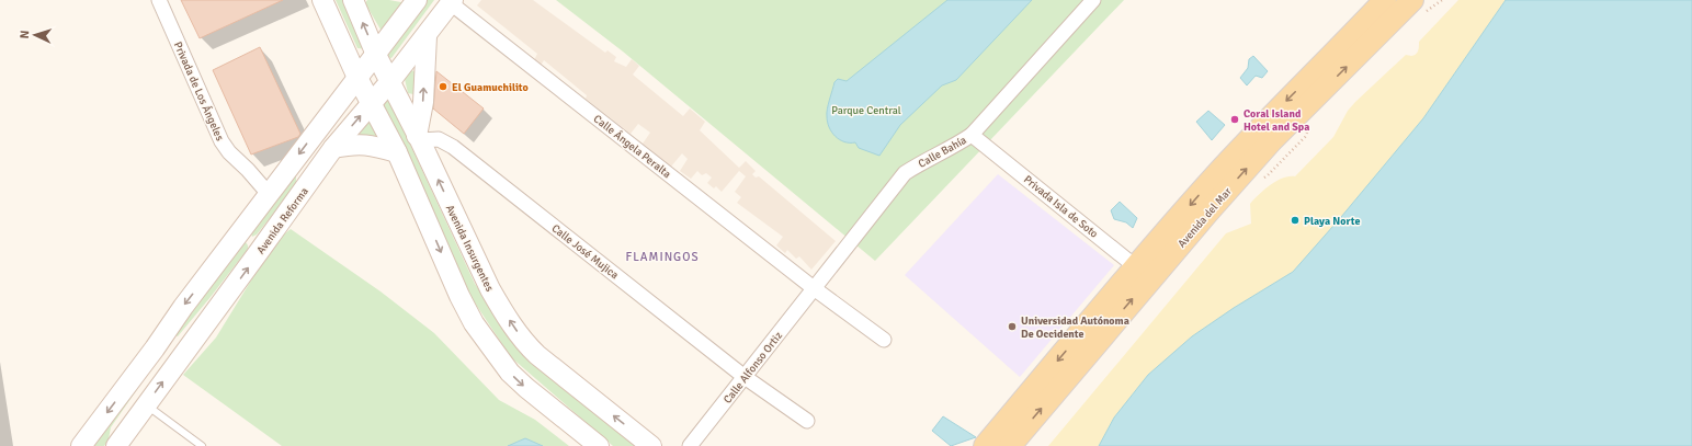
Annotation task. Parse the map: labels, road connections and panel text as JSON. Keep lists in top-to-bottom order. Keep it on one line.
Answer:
{"streets":{"main road":["Avenida del Mar","Avenida Reforma","Avenida Insurgentes"],"street":["Privada de Los Ángeles","Calle Ángela Peralta","Calle Bahía","Privada Isla de Soto","Calle José Mujica","Calle Alfonso Ortiz"]},"crossings":[["Calle Ángela Peralta","Calle Bahía"],["Calle Ángela Peralta","Avenida Reforma"],["Calle Ángela Peralta","Calle Alfonso Ortiz"],["Calle Bahía","Privada Isla de Soto"],["Calle Bahía","Calle Alfonso Ortiz"],["Privada Isla de Soto","Avenida del Mar"],["Avenida Reforma","Avenida Insurgentes"],["Avenida Insurgentes","Calle José Mujica"],["Calle José Mujica","Calle Alfonso Ortiz"]],"districts":["FLAMINGOS"],"parks":["Parque Central"],"places":["El Guamuchilito","Coral Island Hotel and Spa","Playa Norte","Universidad Autónoma De Occidente"],"north":"left"}
